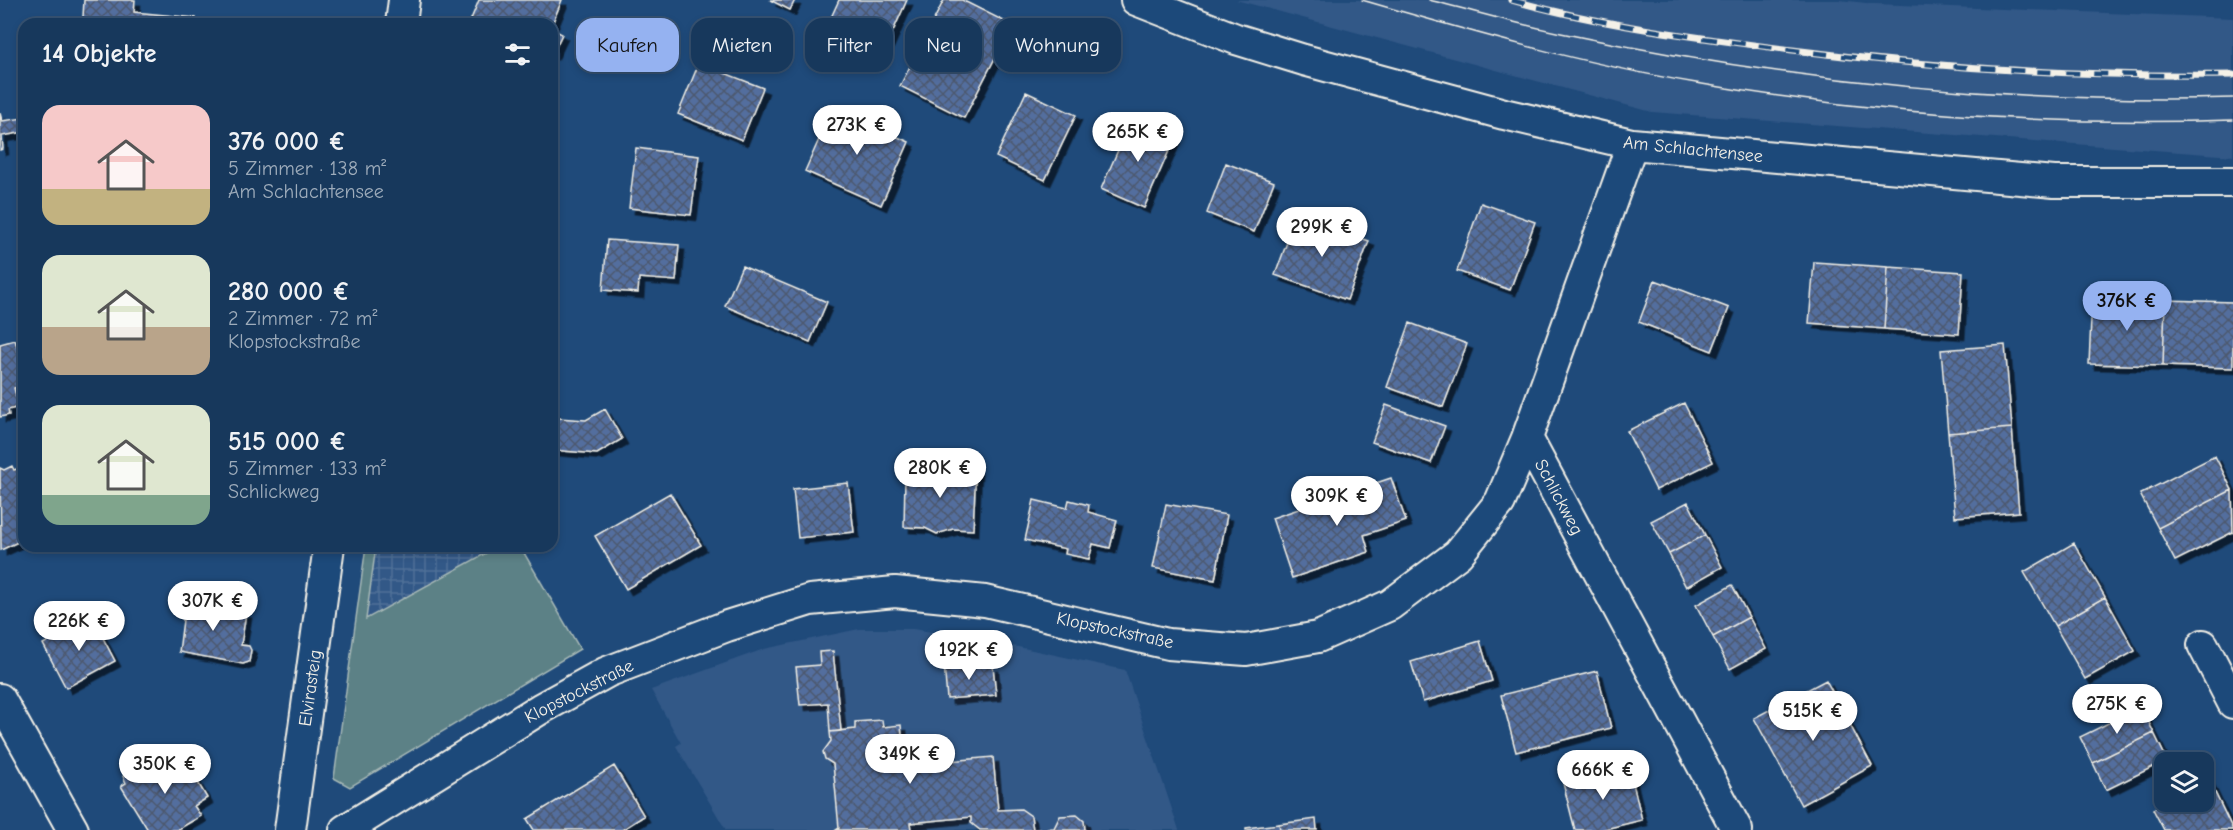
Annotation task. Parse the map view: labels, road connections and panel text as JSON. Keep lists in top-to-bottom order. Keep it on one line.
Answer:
{"streets":{"street":["Am Schlachtensee","Schlickweg","Klopstockstraße","Elvirasteig"]},"crossings":[["Am Schlachtensee","Schlickweg"],["Schlickweg","Klopstockstraße"]],"page":{"chip":["Kaufen","Mieten","Filter","Neu","Wohnung"],"heading":"14 Objekte","list":[{"name":"376 000 €","note":"5 Zimmer · 138 m² · Am Schlachtensee"},{"name":"280 000 €","note":"2 Zimmer · 72 m² · Klopstockstraße"},{"name":"515 000 €","note":"5 Zimmer · 133 m² · Schlickweg"}],"price":["273K €","265K €","299K €","376K €","280K €","309K €","307K €","226K €","192K €","275K €","515K €","349K €","350K €","666K €"]}}
